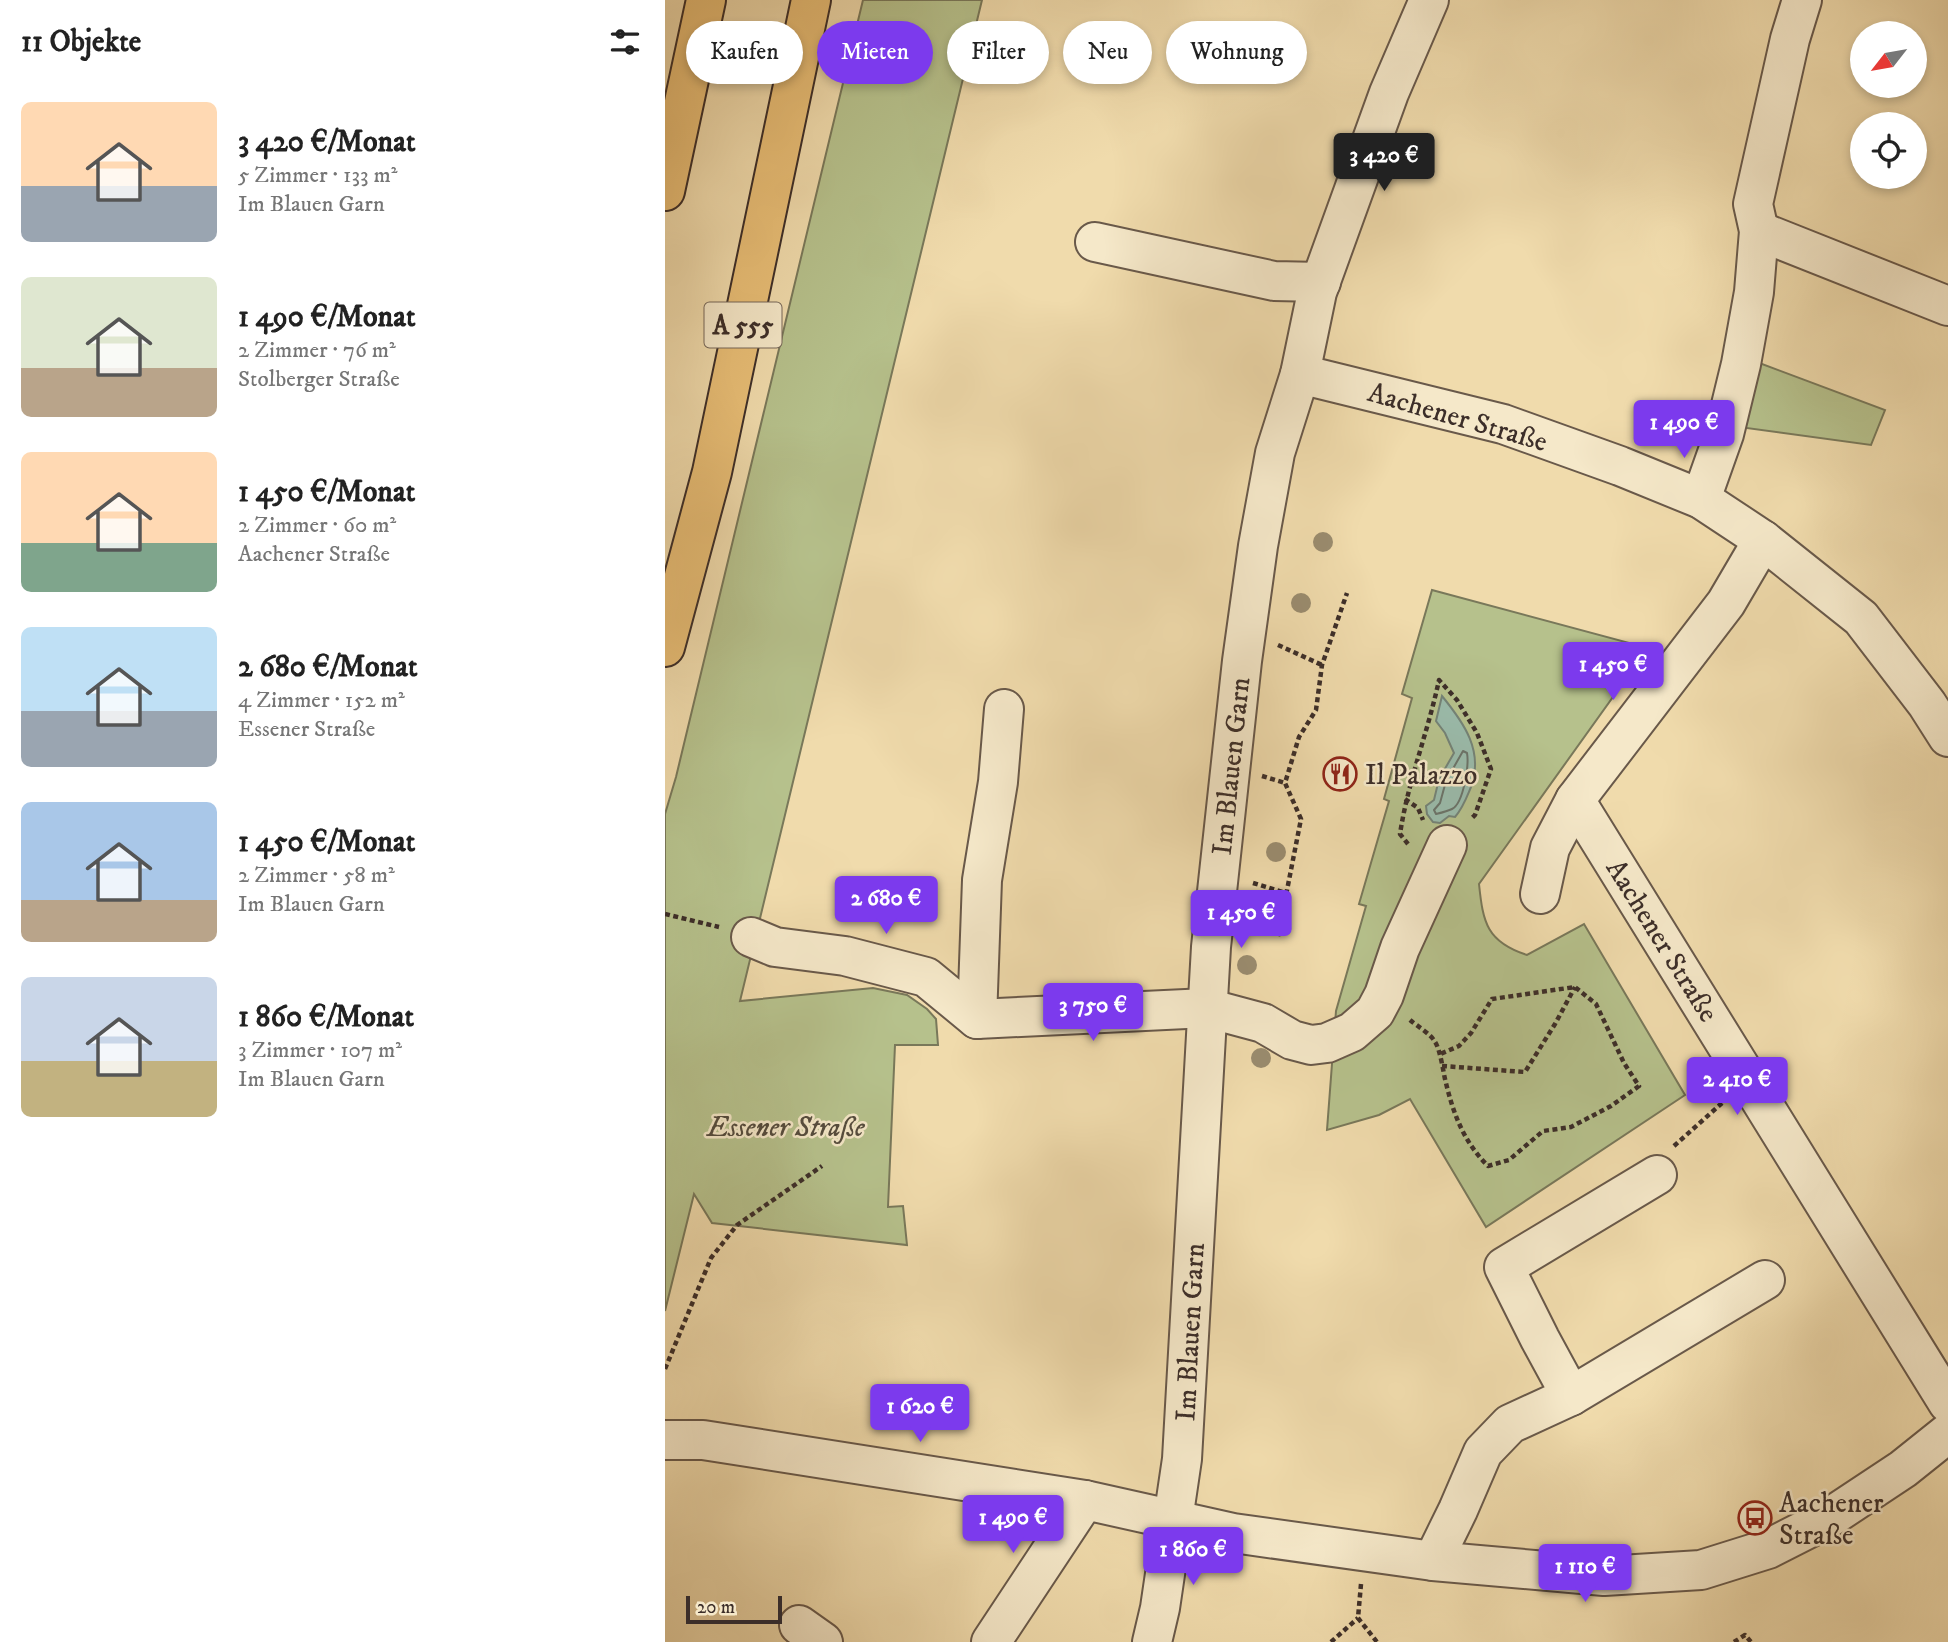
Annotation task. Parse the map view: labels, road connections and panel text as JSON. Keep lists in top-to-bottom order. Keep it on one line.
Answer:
{"streets":{"highway":["A 555"],"street":["Aachener Straße","Im Blauen Garn"]},"crossings":[["Aachener Straße","Im Blauen Garn"]],"parks":["Essener Straße"],"places":{"restaurant":["Il Palazzo"],"bus stop":["Aachener Straße"]},"scale_bar":"20 m","north":"bottom left","page":{"heading":"11 Objekte","chip":["Kaufen","Mieten","Filter","Neu","Wohnung"],"list":[{"name":"3 420 €/Monat","note":"5 Zimmer · 133 m² · Im Blauen Garn"},{"name":"1 490 €/Monat","note":"2 Zimmer · 76 m² · Stolberger Straße"},{"name":"1 450 €/Monat","note":"2 Zimmer · 60 m² · Aachener Straße"},{"name":"2 680 €/Monat","note":"4 Zimmer · 152 m² · Essener Straße"},{"name":"1 450 €/Monat","note":"2 Zimmer · 58 m² · Im Blauen Garn"},{"name":"1 860 €/Monat","note":"3 Zimmer · 107 m² · Im Blauen Garn"}],"price":["3 420 €","1 490 €","1 450 €","2 680 €","1 450 €","3 750 €","2 410 €","1 620 €","1 490 €","1 860 €","1 110 €"],"scale":"20 m"}}
